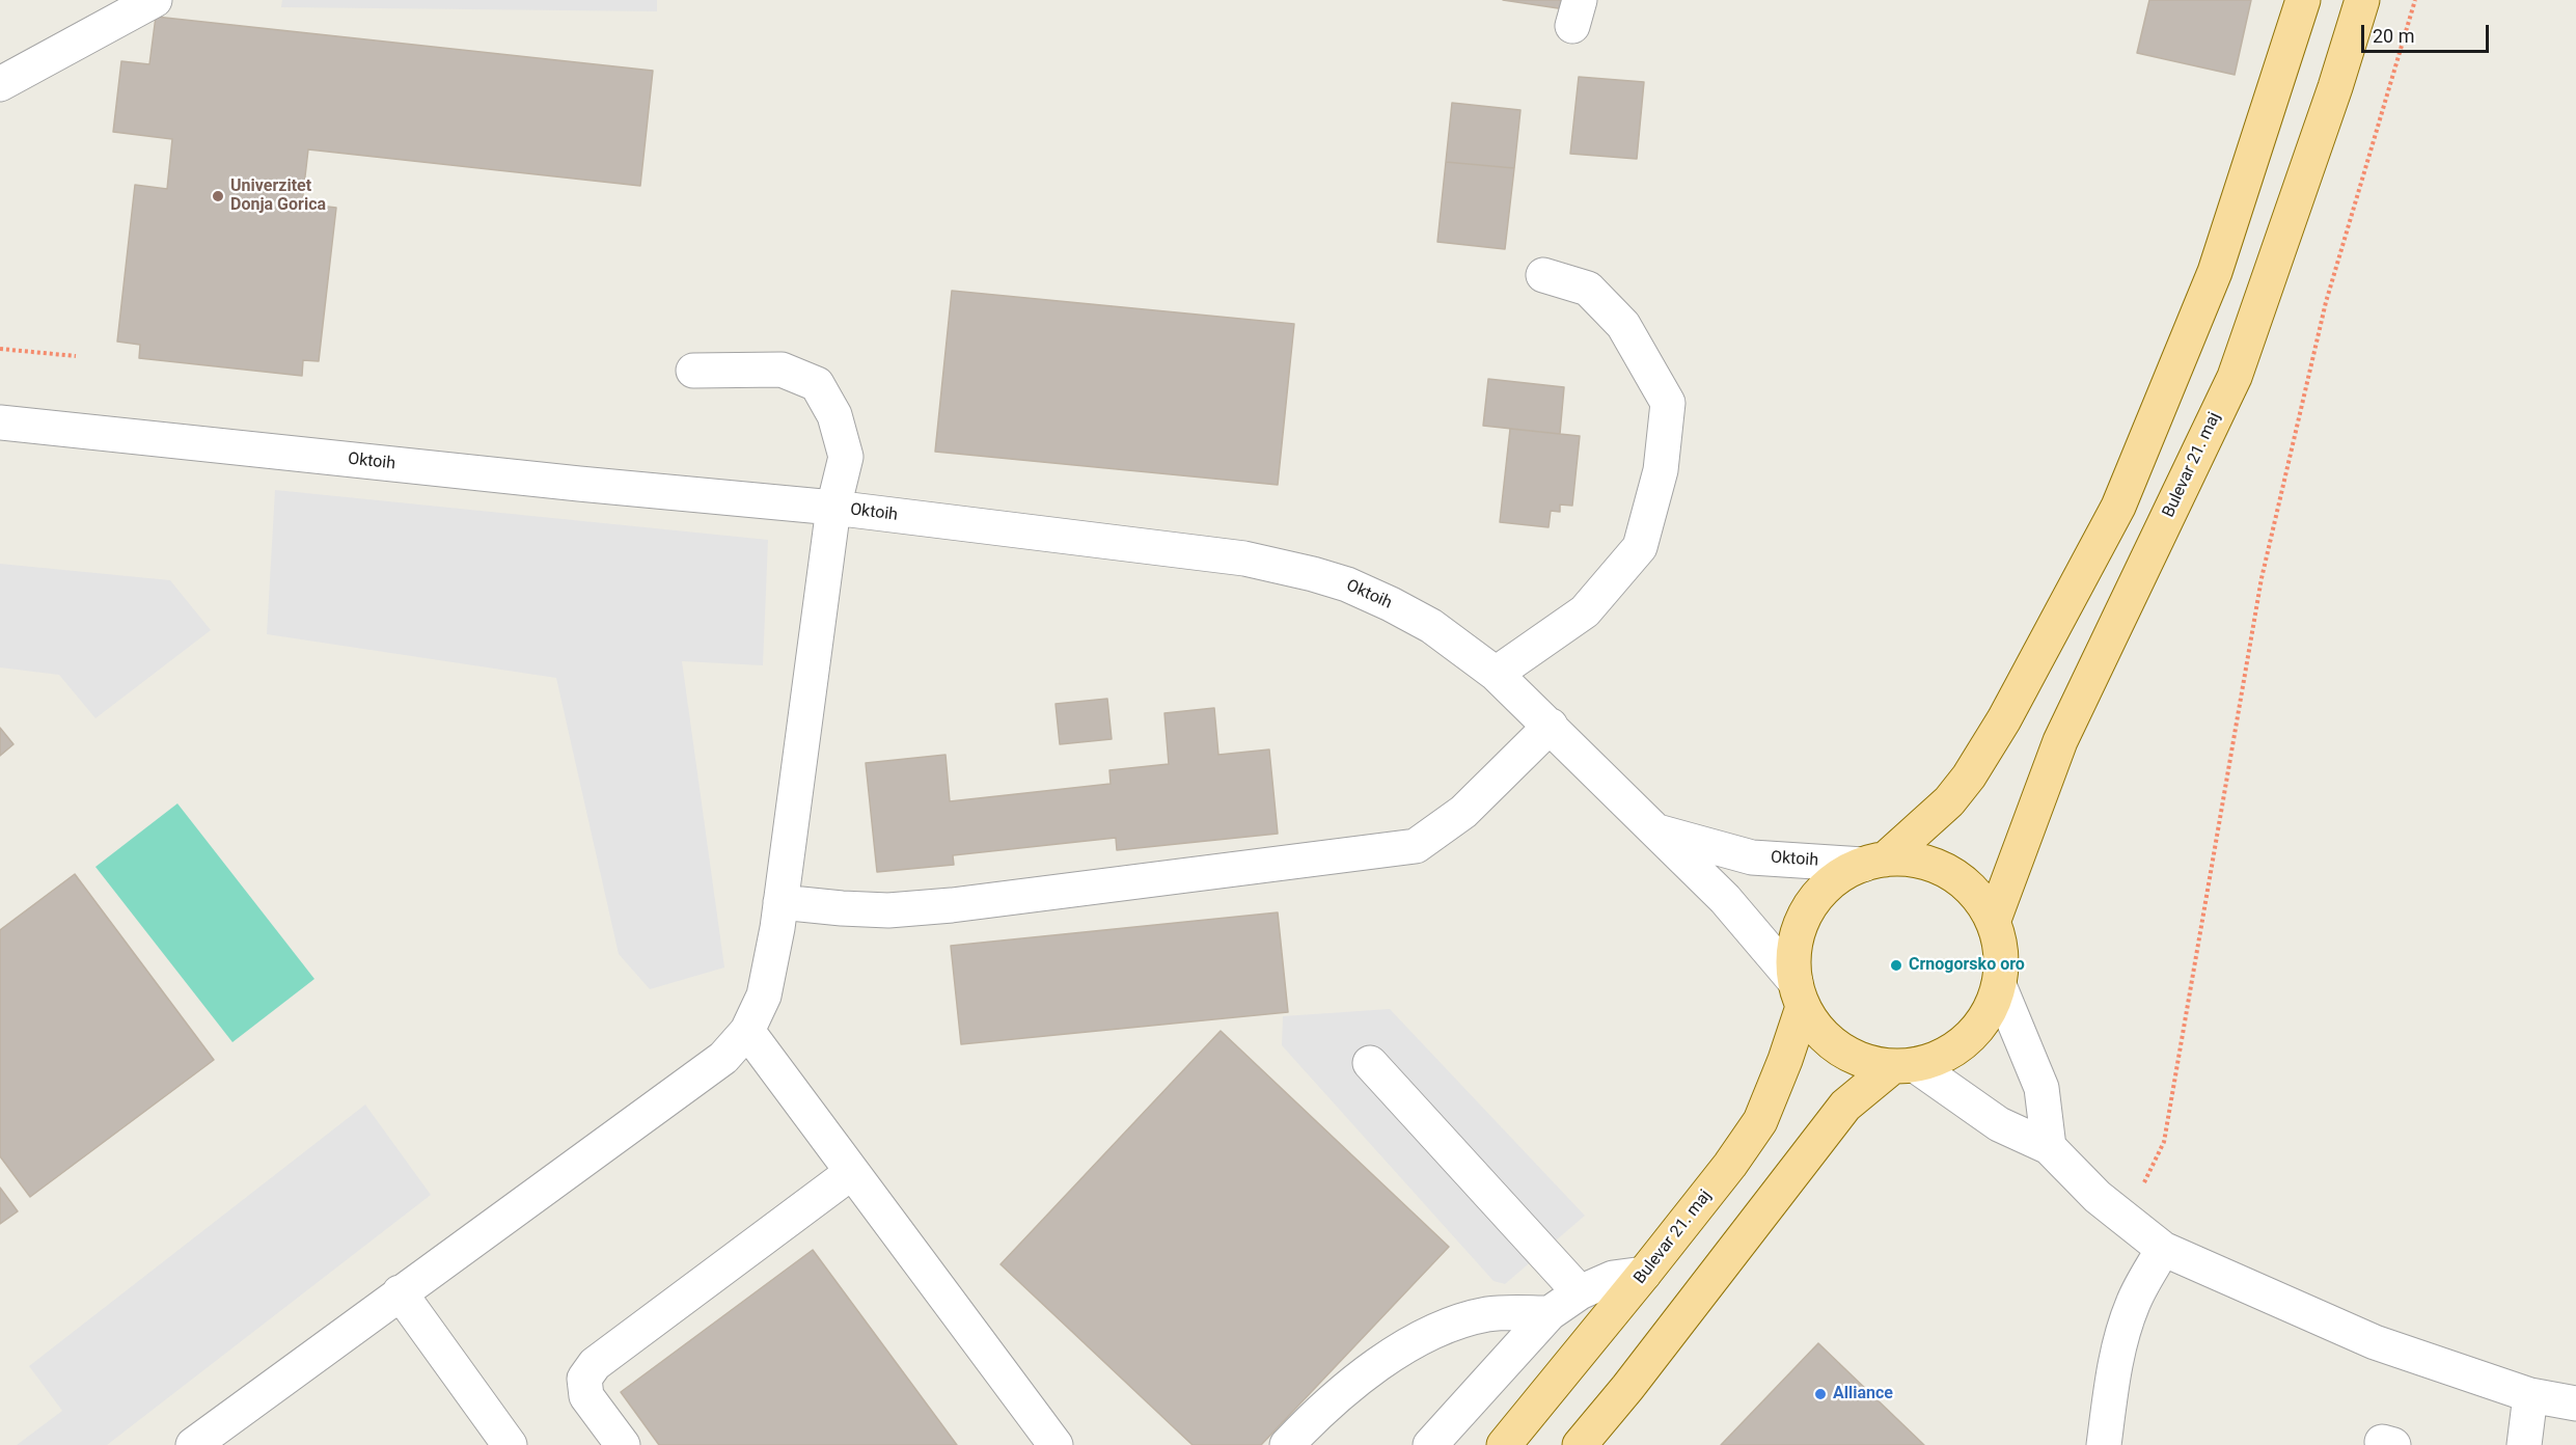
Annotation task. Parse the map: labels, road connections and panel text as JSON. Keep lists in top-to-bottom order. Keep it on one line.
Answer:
{"streets":{"main road":["Bulevar 21. maj"],"street":["Oktoih"]},"crossings":[["Oktoih","Bulevar 21. maj"]],"places":["Univerzitet Donja Gorica","Crnogorsko oro","Alliance"],"scale_bar":"20 m"}
